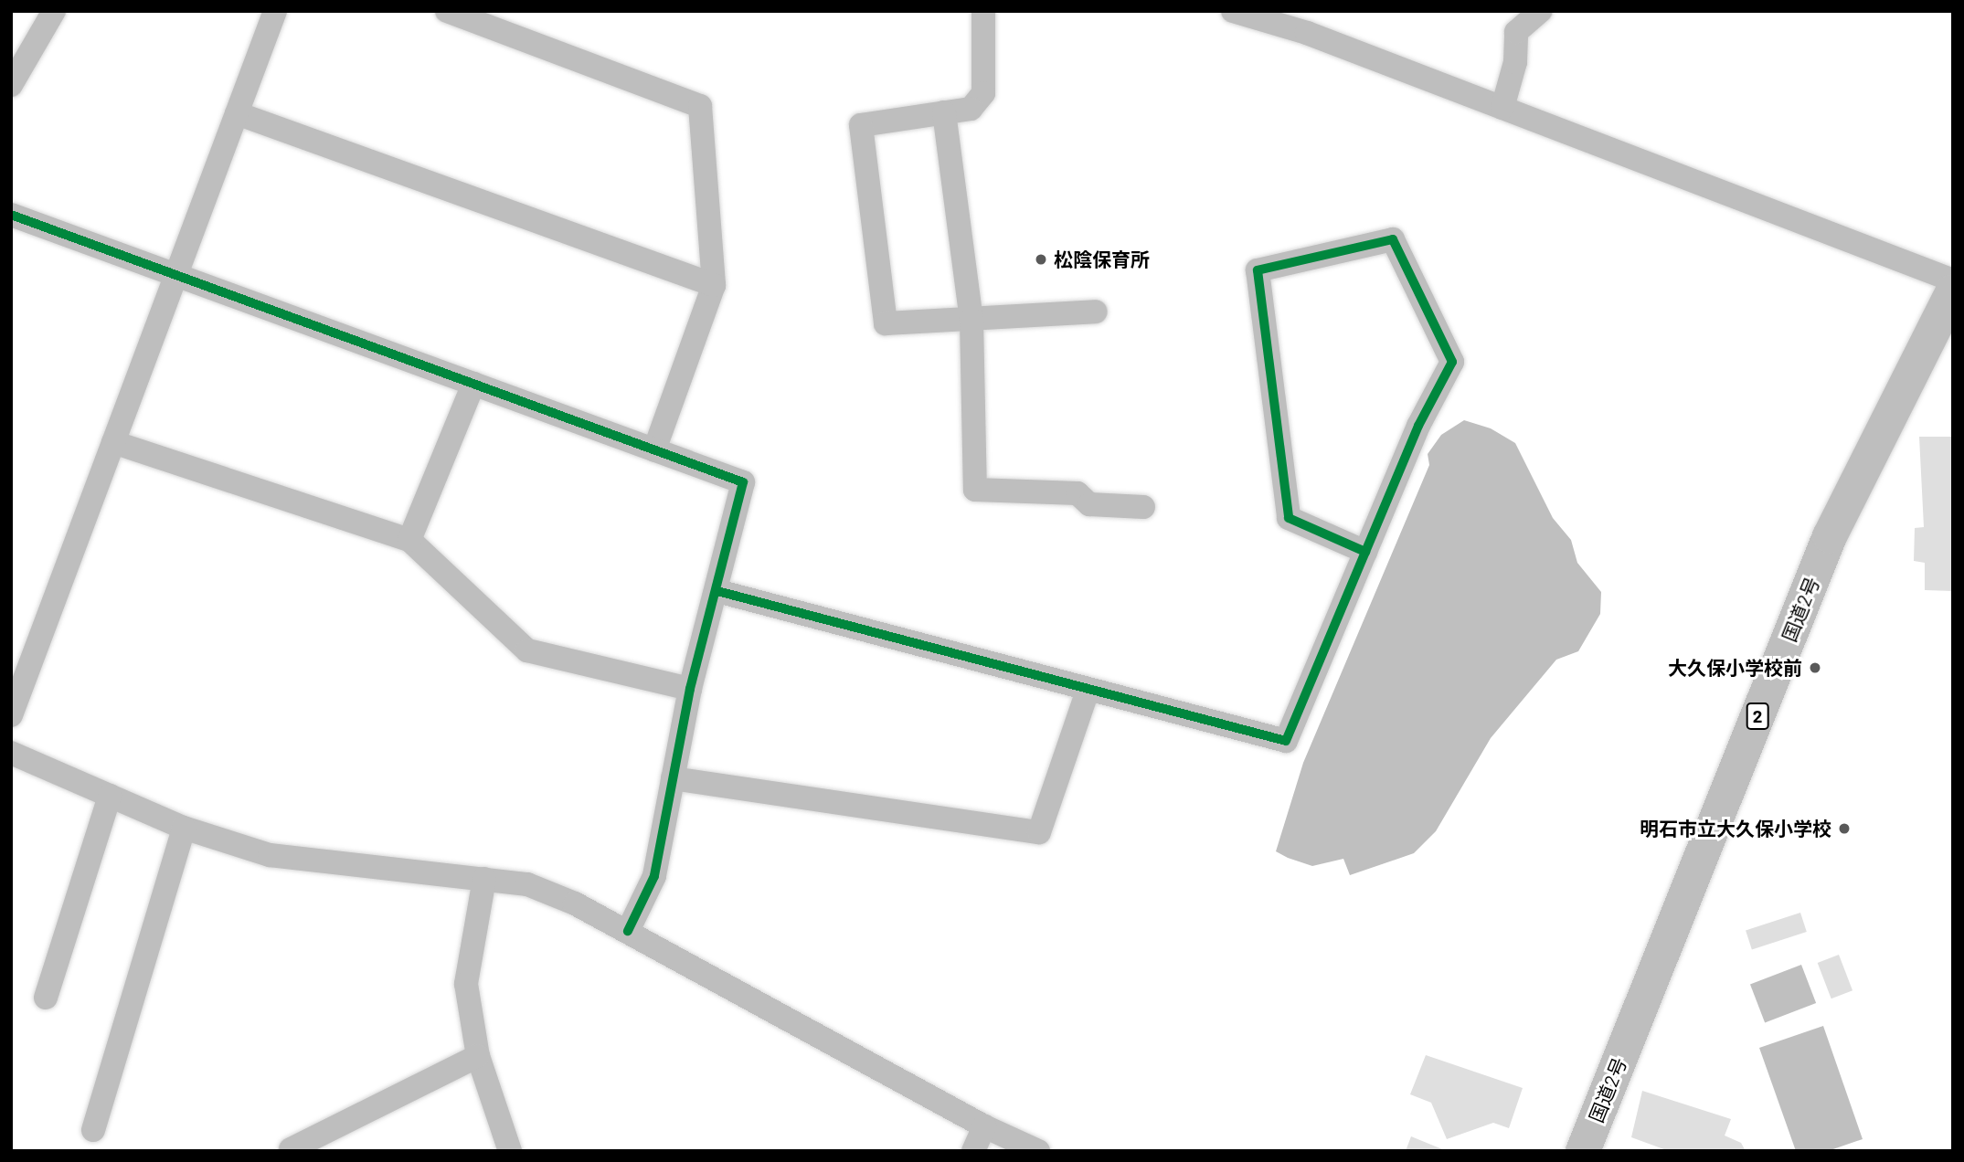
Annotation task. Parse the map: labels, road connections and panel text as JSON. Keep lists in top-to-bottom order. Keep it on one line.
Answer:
{"streets":{"highway":["国道2号","2"]},"places":["松陰保育所","大久保小学校前","明石市立大久保小学校"]}
